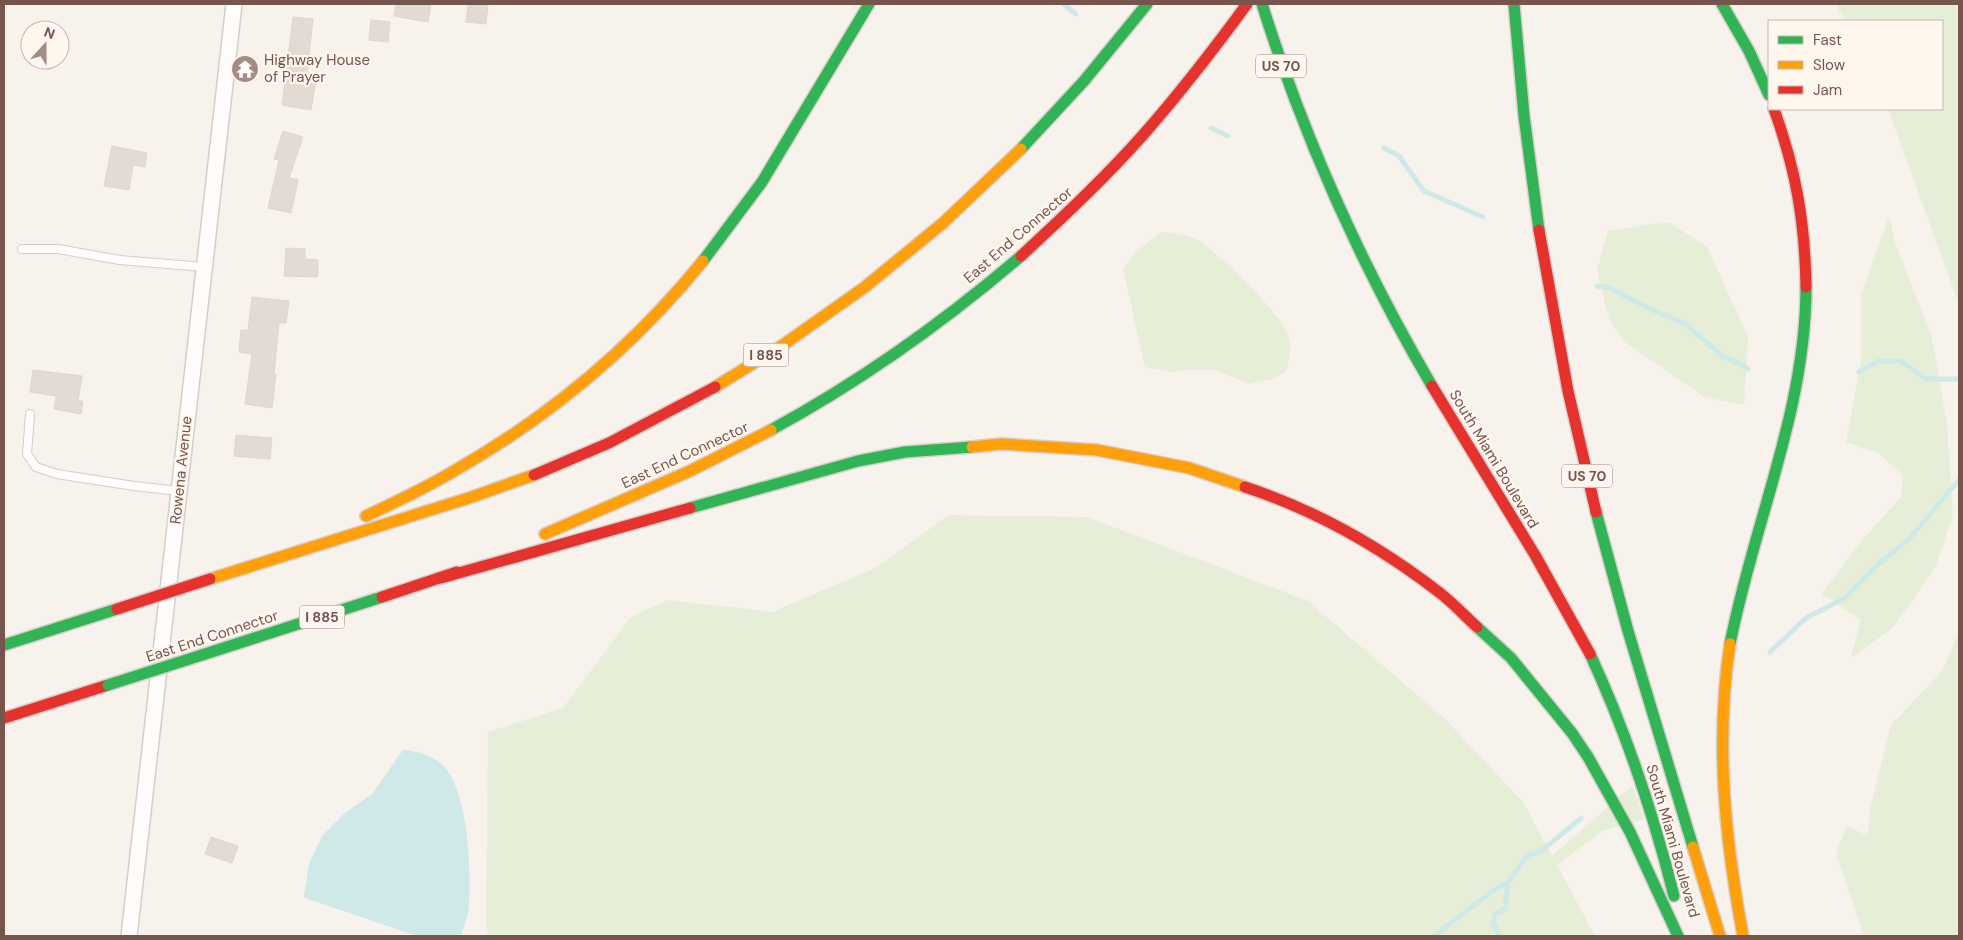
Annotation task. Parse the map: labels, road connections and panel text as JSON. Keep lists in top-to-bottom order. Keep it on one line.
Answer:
{"streets":{"highway":["US 70","East End Connector","I 885","South Miami Boulevard"],"street":["Rowena Avenue"]},"places":{"temple":["Highway House of Prayer"]},"legend":["Fast","Slow","Jam"],"north":"top"}
